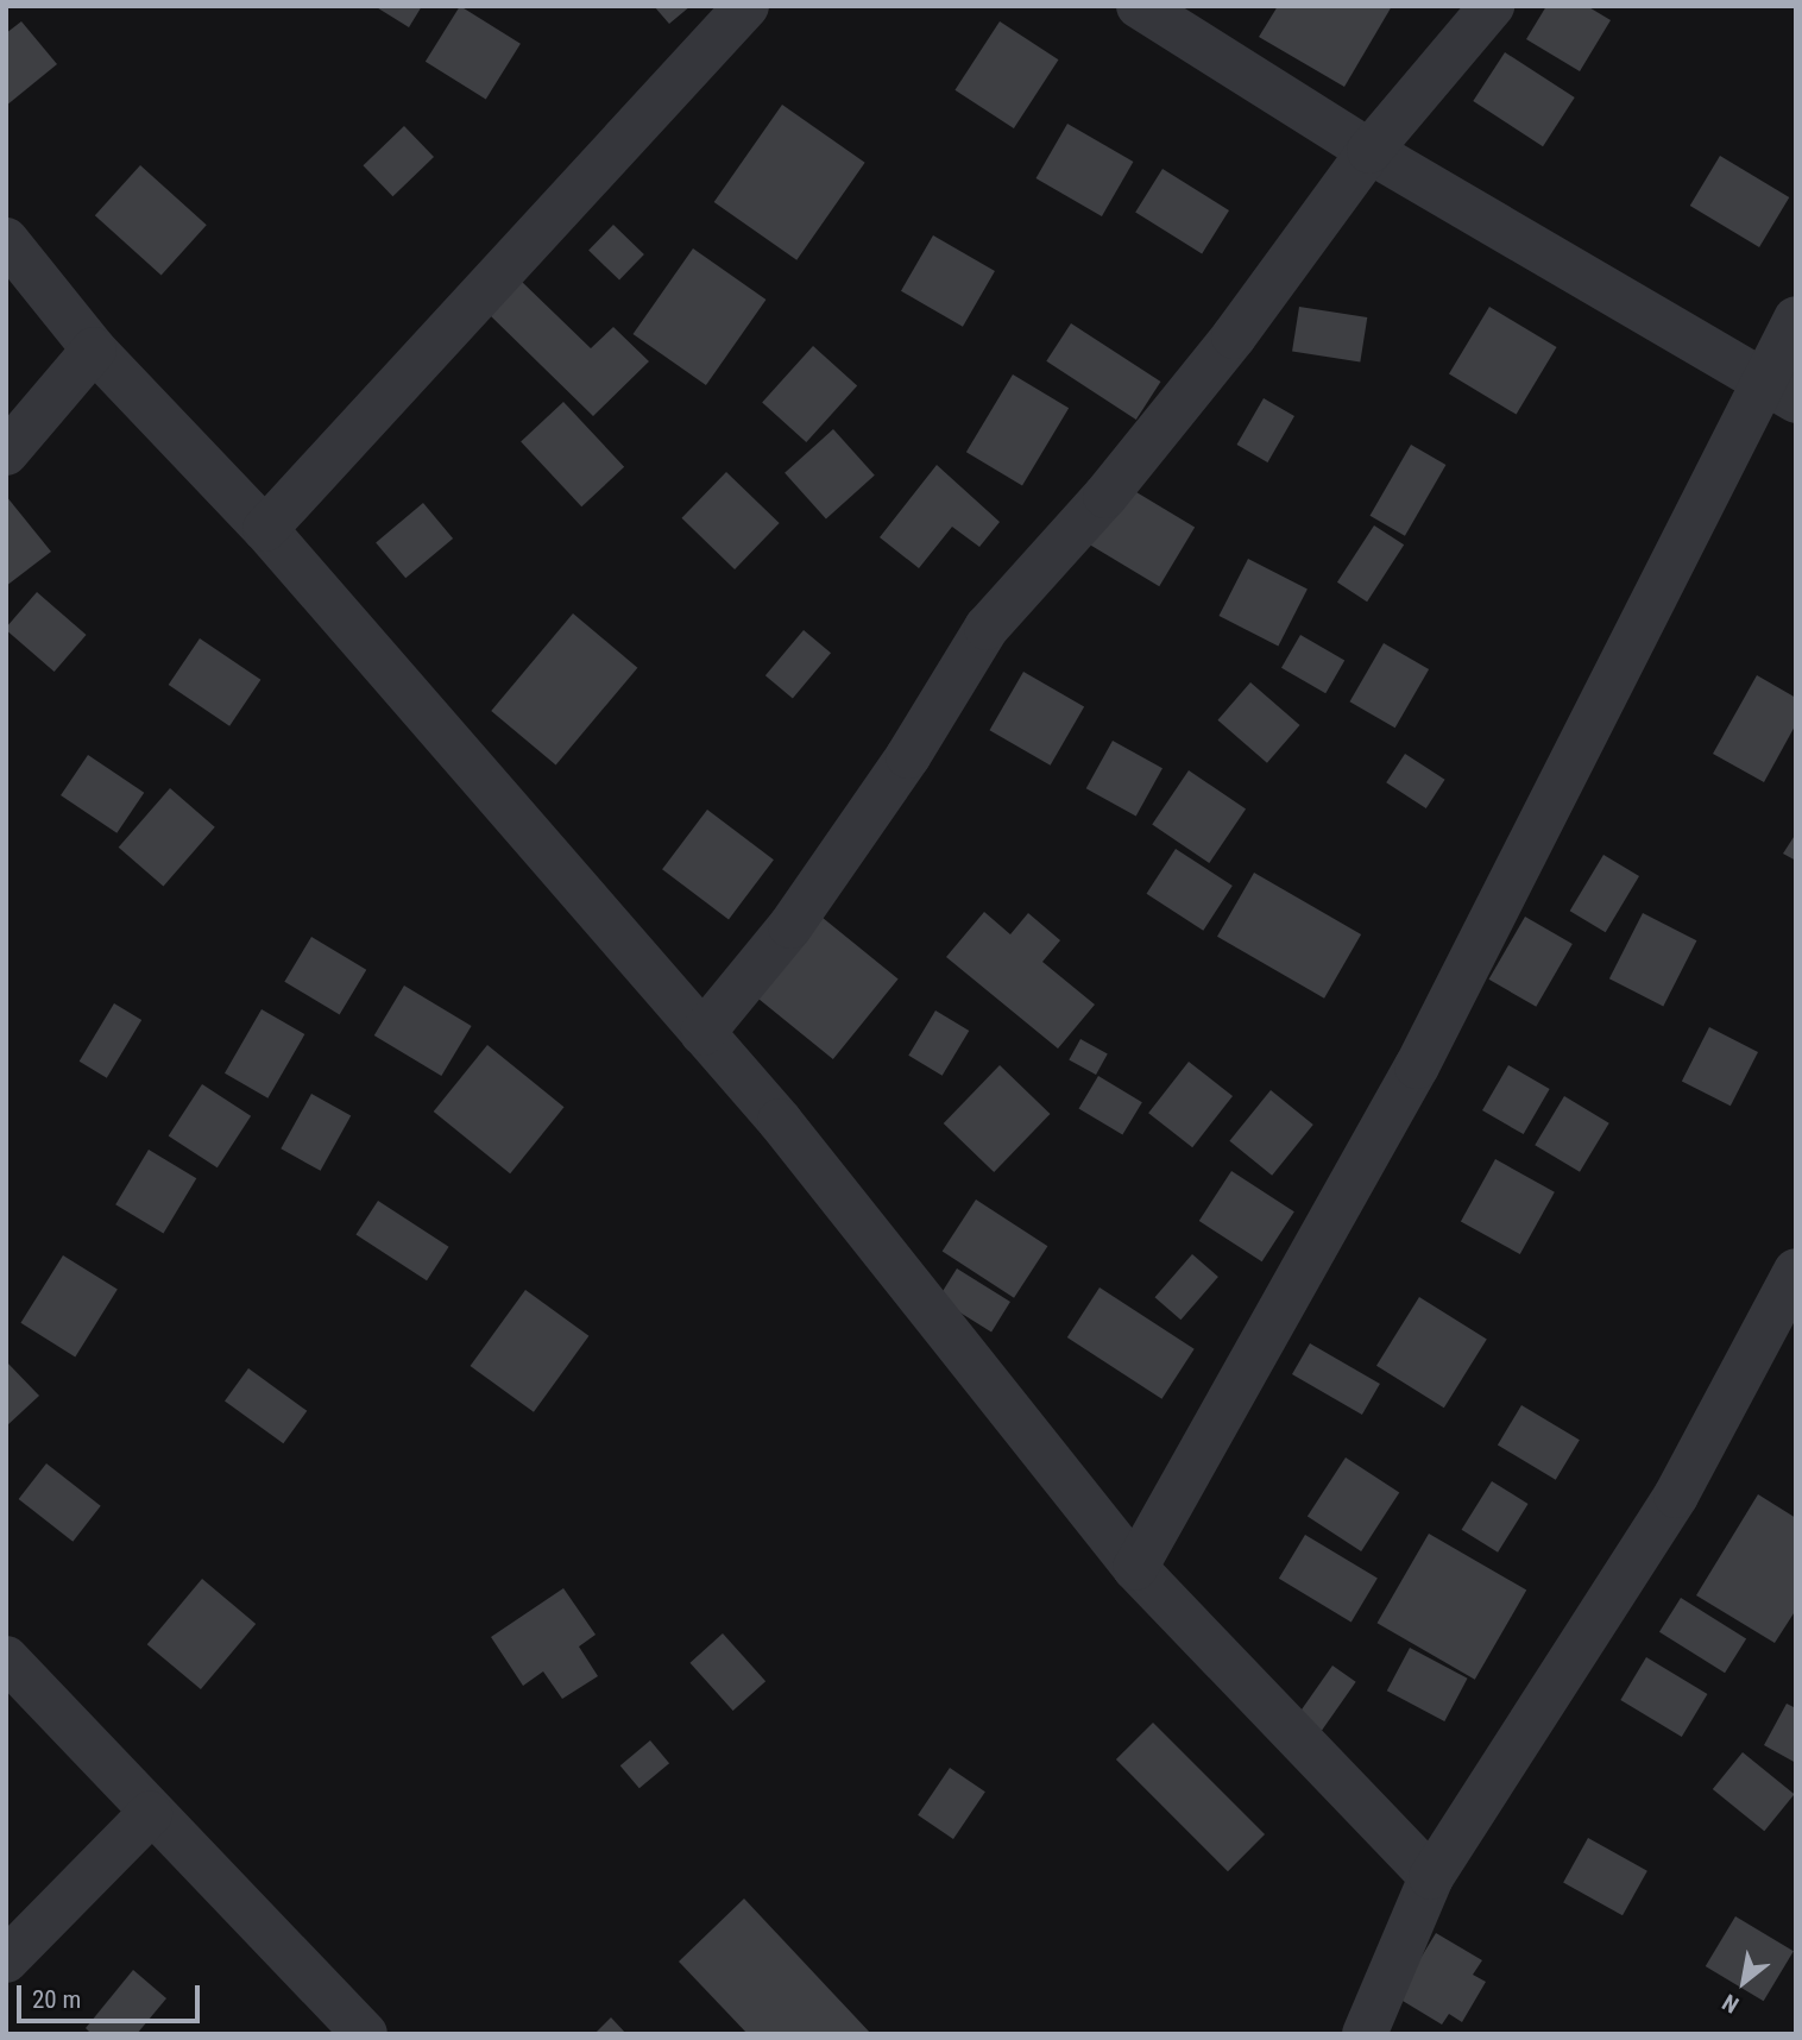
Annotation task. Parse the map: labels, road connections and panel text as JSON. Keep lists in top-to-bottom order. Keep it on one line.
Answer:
{"scale_bar":"20 m","north":"bottom left"}
